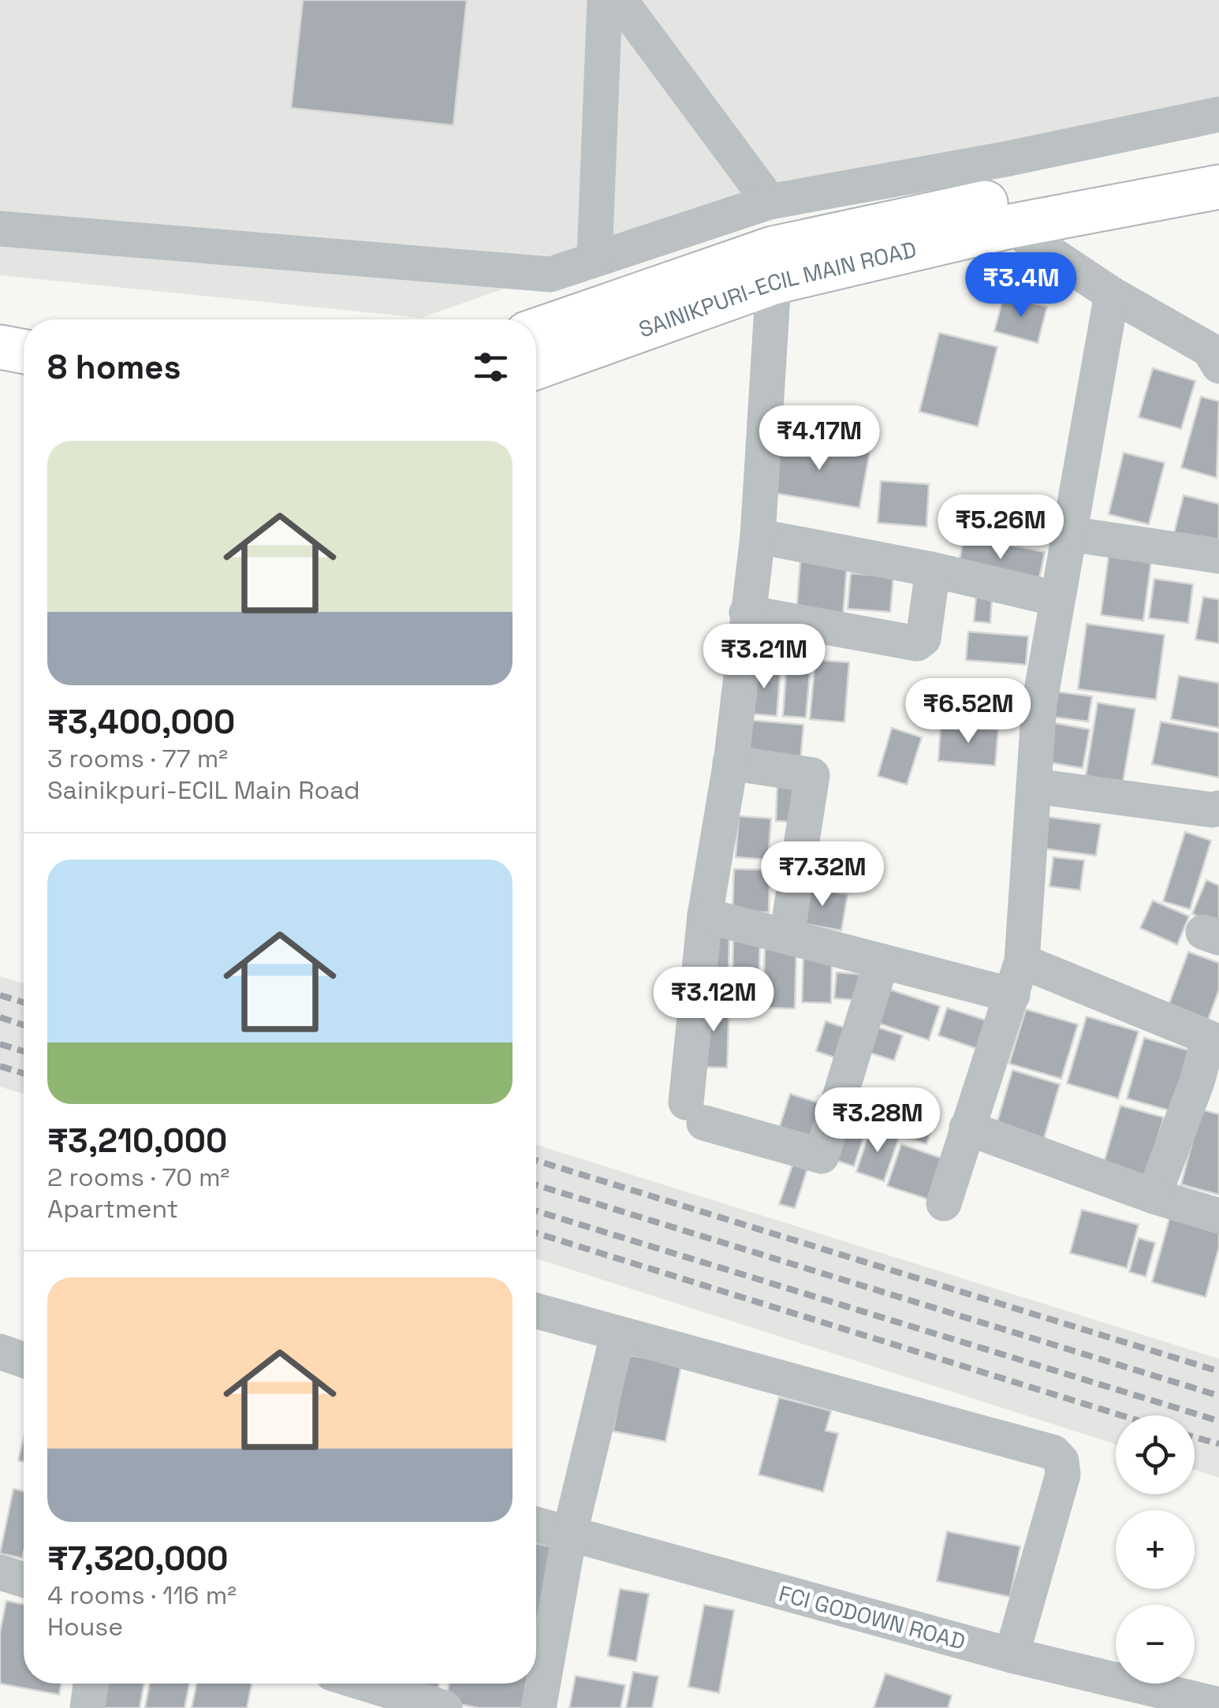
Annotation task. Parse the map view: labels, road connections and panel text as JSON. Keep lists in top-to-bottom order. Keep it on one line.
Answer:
{"streets":{"main road":["SAINIKPURI-ECIL MAIN ROAD"],"street":["FCI GODOWN ROAD"]},"page":{"price":["₹3.4M","₹4.17M","₹5.26M","₹3.21M","₹6.52M","₹7.32M","₹3.12M","₹3.28M"],"heading":"8 homes","list":[{"name":"₹3,400,000","note":"3 rooms · 77 m² · Sainikpuri-ECIL Main Road"},{"name":"₹3,210,000","note":"2 rooms · 70 m² · Apartment"},{"name":"₹7,320,000","note":"4 rooms · 116 m² · House"}],"map_buttons":["+","−"]}}
